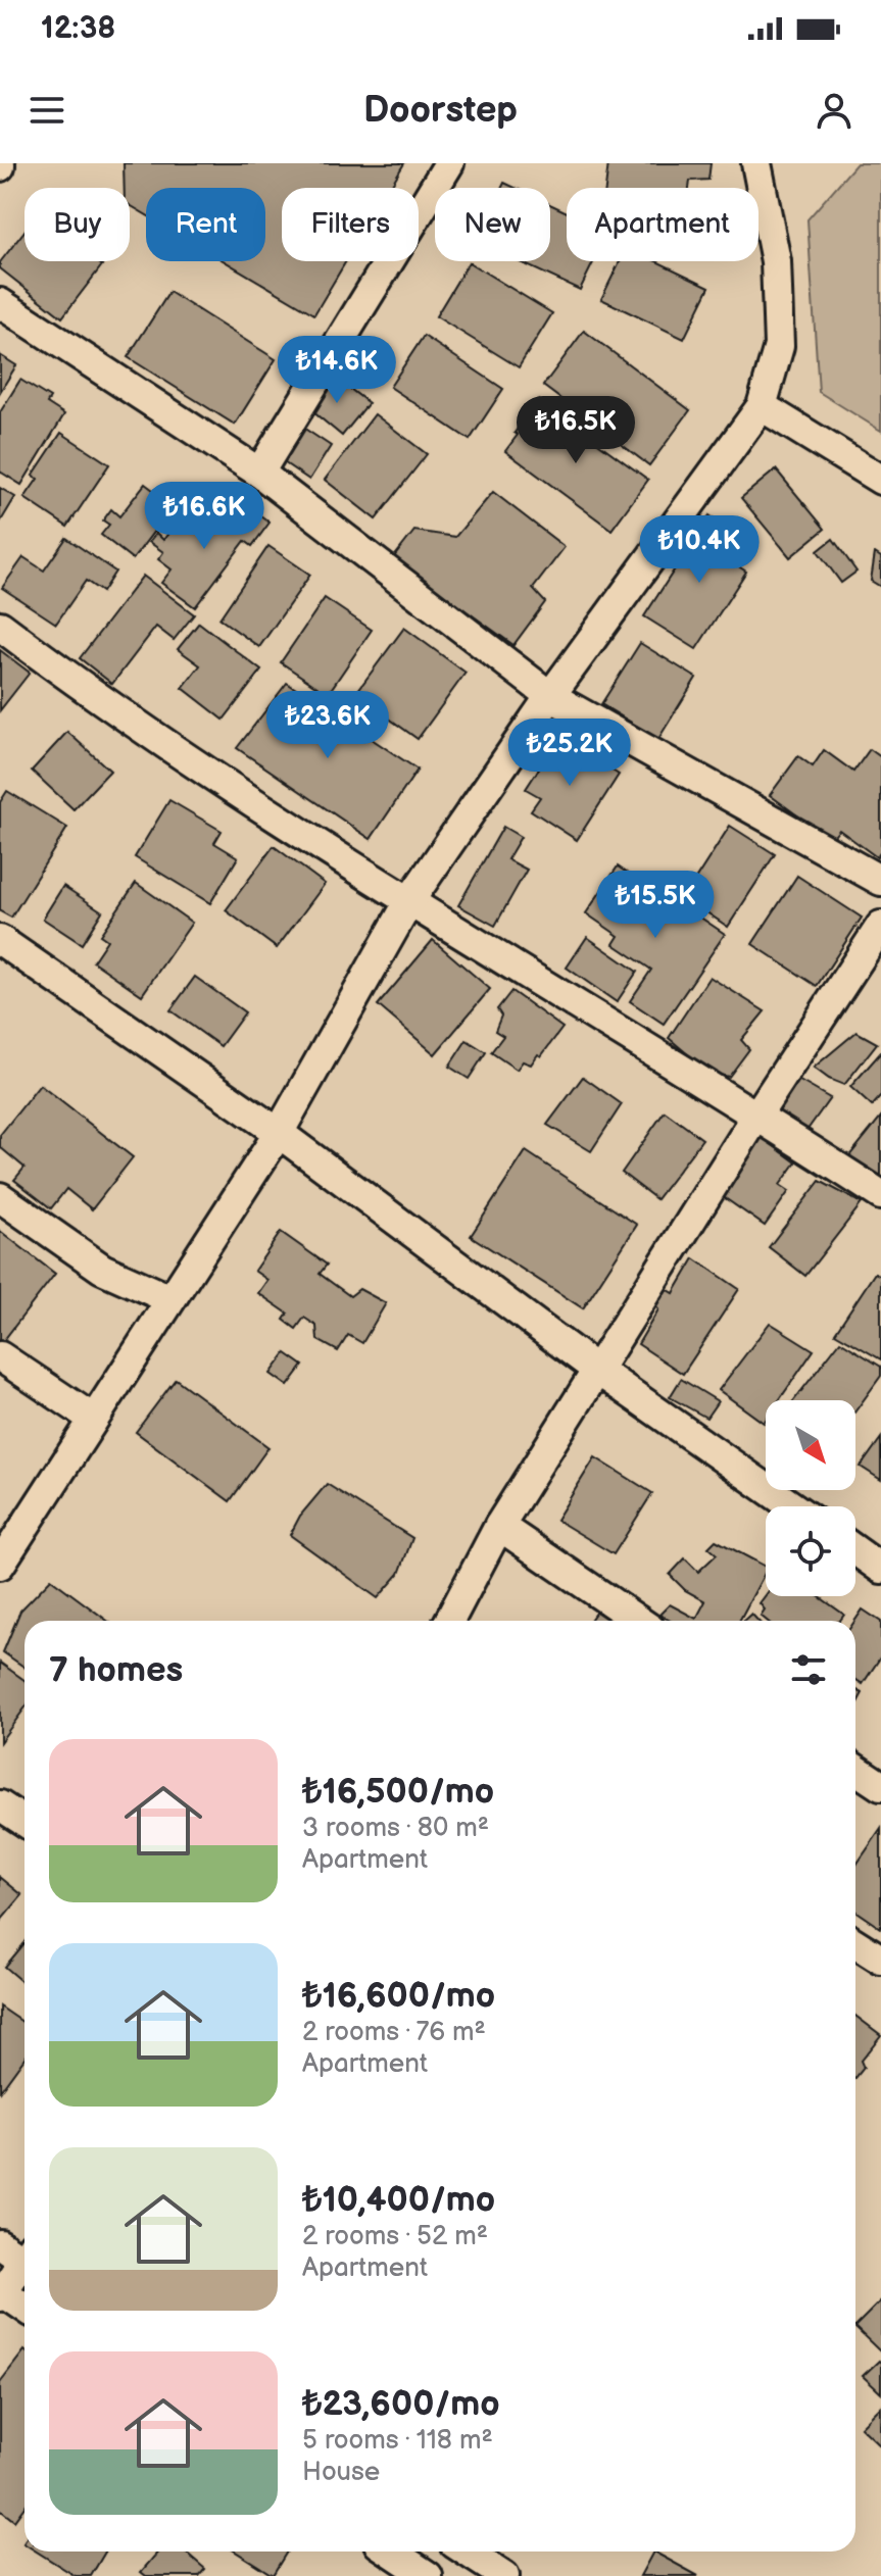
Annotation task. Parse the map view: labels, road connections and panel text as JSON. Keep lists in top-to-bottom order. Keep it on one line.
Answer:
{"north":"bottom right","page":{"status":"12:38","header":"Doorstep","chip":["Buy","Rent","Filters","New","Apartment"],"price":["₺14.6K","₺16.5K","₺16.6K","₺10.4K","₺23.6K","₺25.2K","₺15.5K"],"heading":"7 homes","list":[{"name":"₺16,500/mo","note":"3 rooms · 80 m² · Apartment"},{"name":"₺16,600/mo","note":"2 rooms · 76 m² · Apartment"},{"name":"₺10,400/mo","note":"2 rooms · 52 m² · Apartment"},{"name":"₺23,600/mo","note":"5 rooms · 118 m² · House"}]}}
